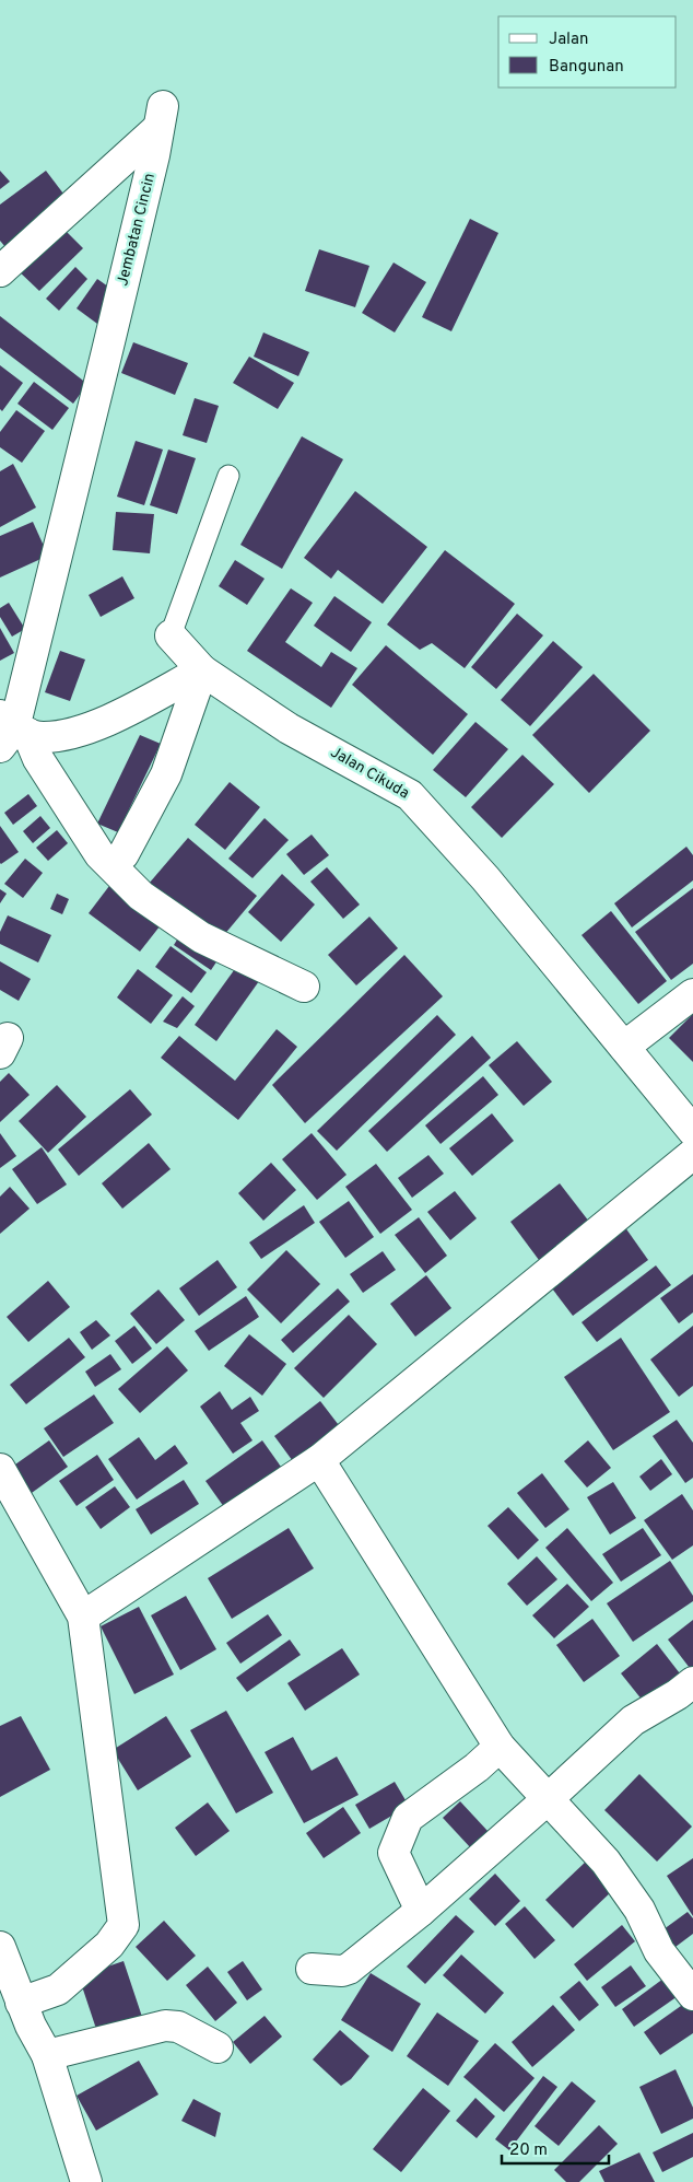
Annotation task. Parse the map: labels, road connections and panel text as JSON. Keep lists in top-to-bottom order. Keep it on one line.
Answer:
{"streets":{"street":["Jembatan Cincin","Jalan Cikuda"]},"legend":["Jalan","Bangunan"],"scale_bar":"20 m"}
